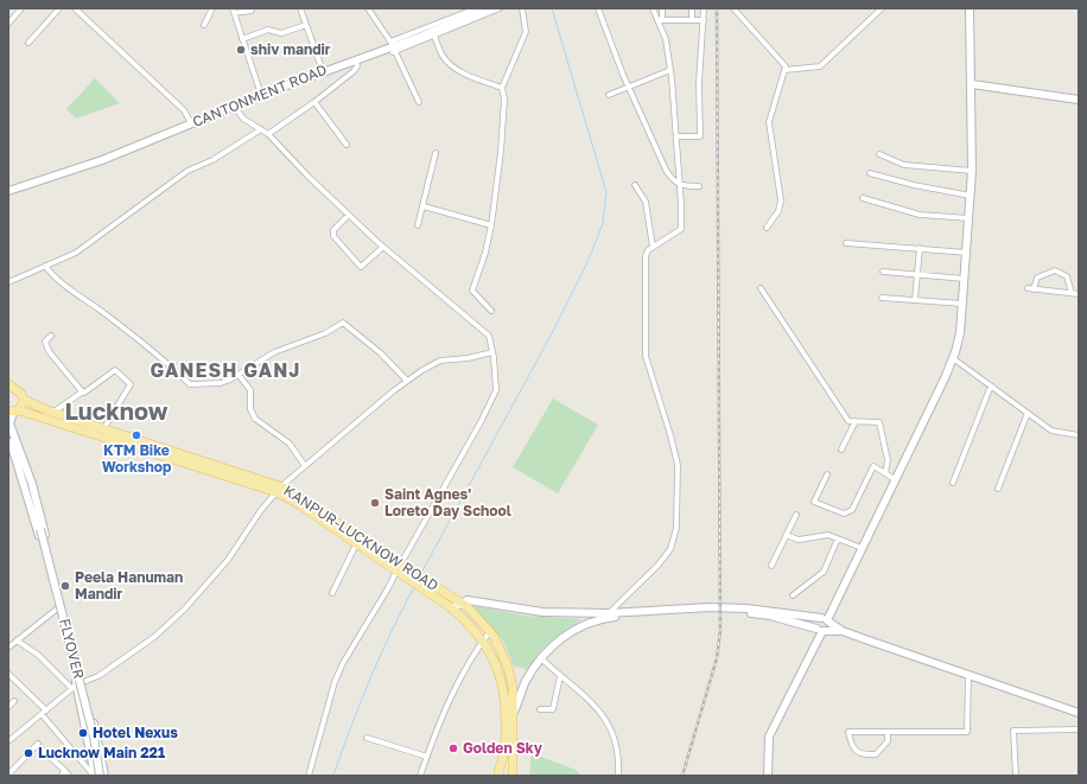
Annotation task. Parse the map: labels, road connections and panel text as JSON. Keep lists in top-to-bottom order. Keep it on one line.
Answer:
{"streets":{"main road":["CANTONMENT ROAD","KANPUR-LUCKNOW ROAD","FLYOVER"]},"districts":["GANESH GANJ","Lucknow"],"places":["shiv mandir","KTM Bike Workshop","Saint Agnes' Loreto Day School","Peela Hanuman Mandir","Hotel Nexus","Golden Sky","Lucknow Main 221"]}
